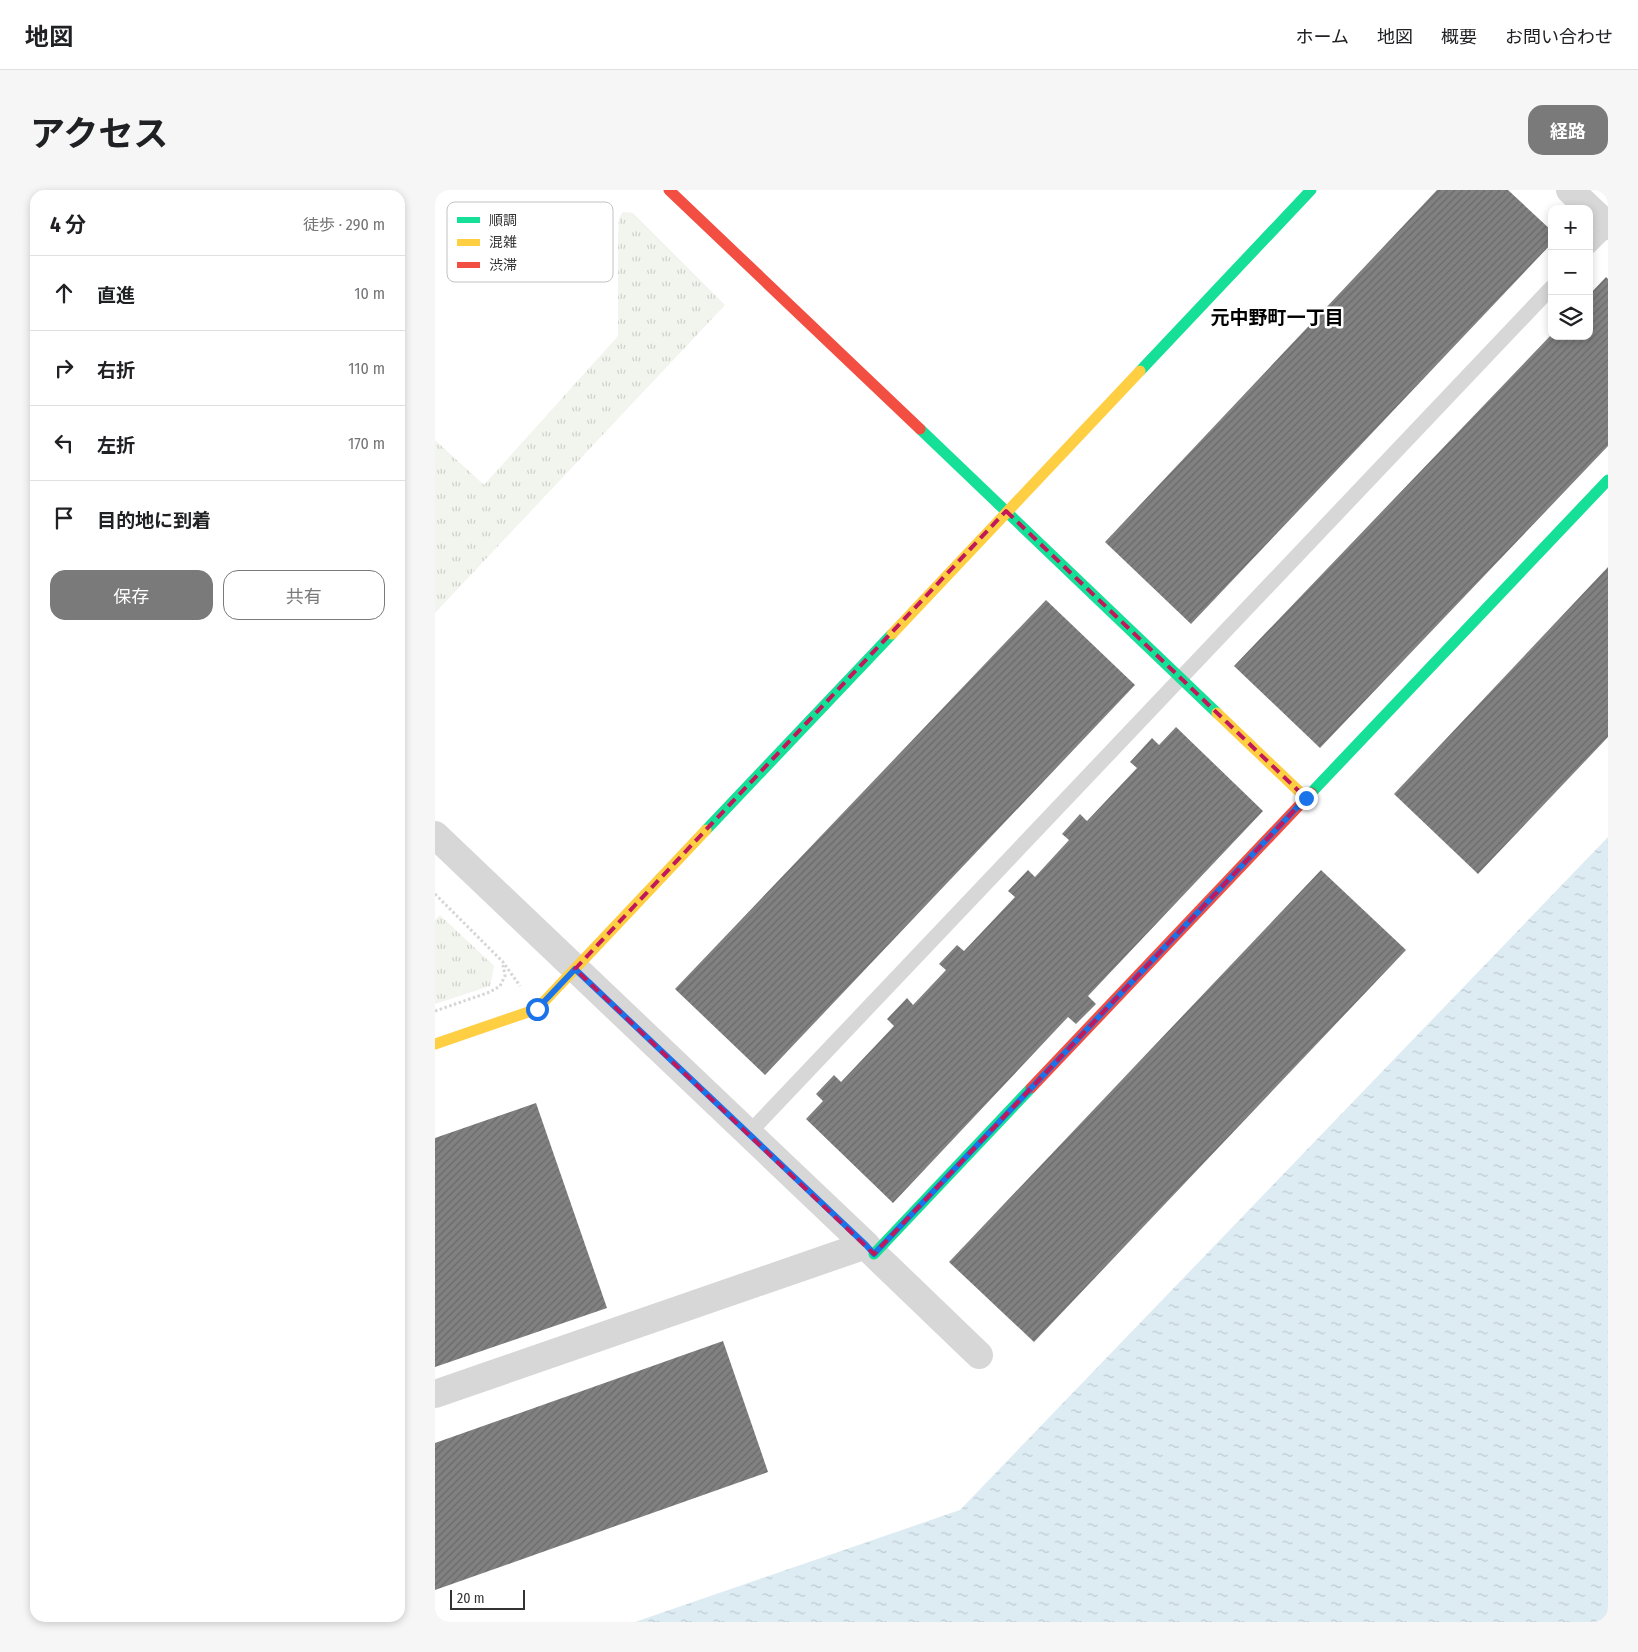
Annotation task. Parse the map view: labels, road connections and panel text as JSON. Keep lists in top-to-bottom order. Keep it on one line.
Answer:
{"districts":["元中野町一丁目"],"legend":["順調","混雑","渋滞"],"scale_bar":"20 m","page":{"header":"地図","nav":["ホーム","地図","概要","お問い合わせ"],"title":"アクセス","buttons":["経路",["保存","共有"]],"heading":["4 分","徒歩 · 290 m"],"map_buttons":["+","−"],"list":[["直進","10 m"],["右折","110 m"],["左折","170 m"],"目的地に到着"],"scale":"20 m"}}
